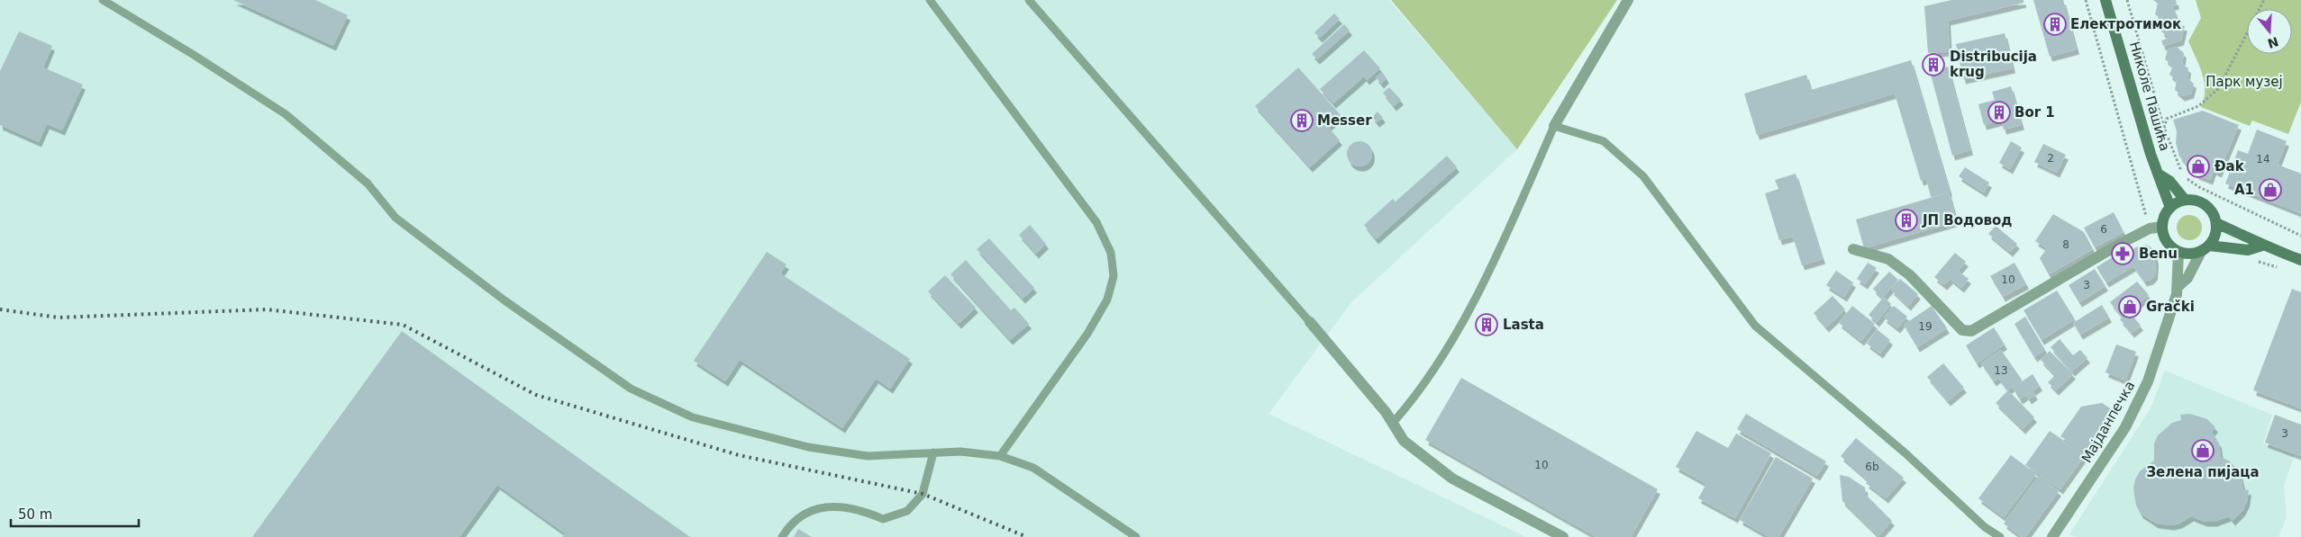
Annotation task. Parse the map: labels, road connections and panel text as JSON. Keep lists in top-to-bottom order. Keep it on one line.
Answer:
{"streets":{"street":["Николе Пашића","Мајданпечка"]},"crossings":[["Николе Пашића","Мајданпечка"]],"parks":["Парк музеј"],"places":{"building":["Електротимок","Distribucija krug","Bor 1","Messer","ЈП Водовод","Lasta"],"shop":["Đak","A1","Grački","Зелена пијаца"],"pharmacy":["Benu"]},"house_numbers":["2","14","6","8","10","3","19","13","3","10","6b"],"scale_bar":"50 m","north":"bottom"}
